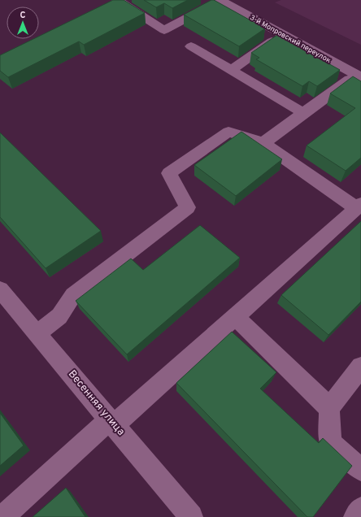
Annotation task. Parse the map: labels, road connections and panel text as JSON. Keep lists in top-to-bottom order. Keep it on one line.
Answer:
{"streets":{"street":["3-й Мопровский переулок","Весенняя улица"]},"north":"top"}
